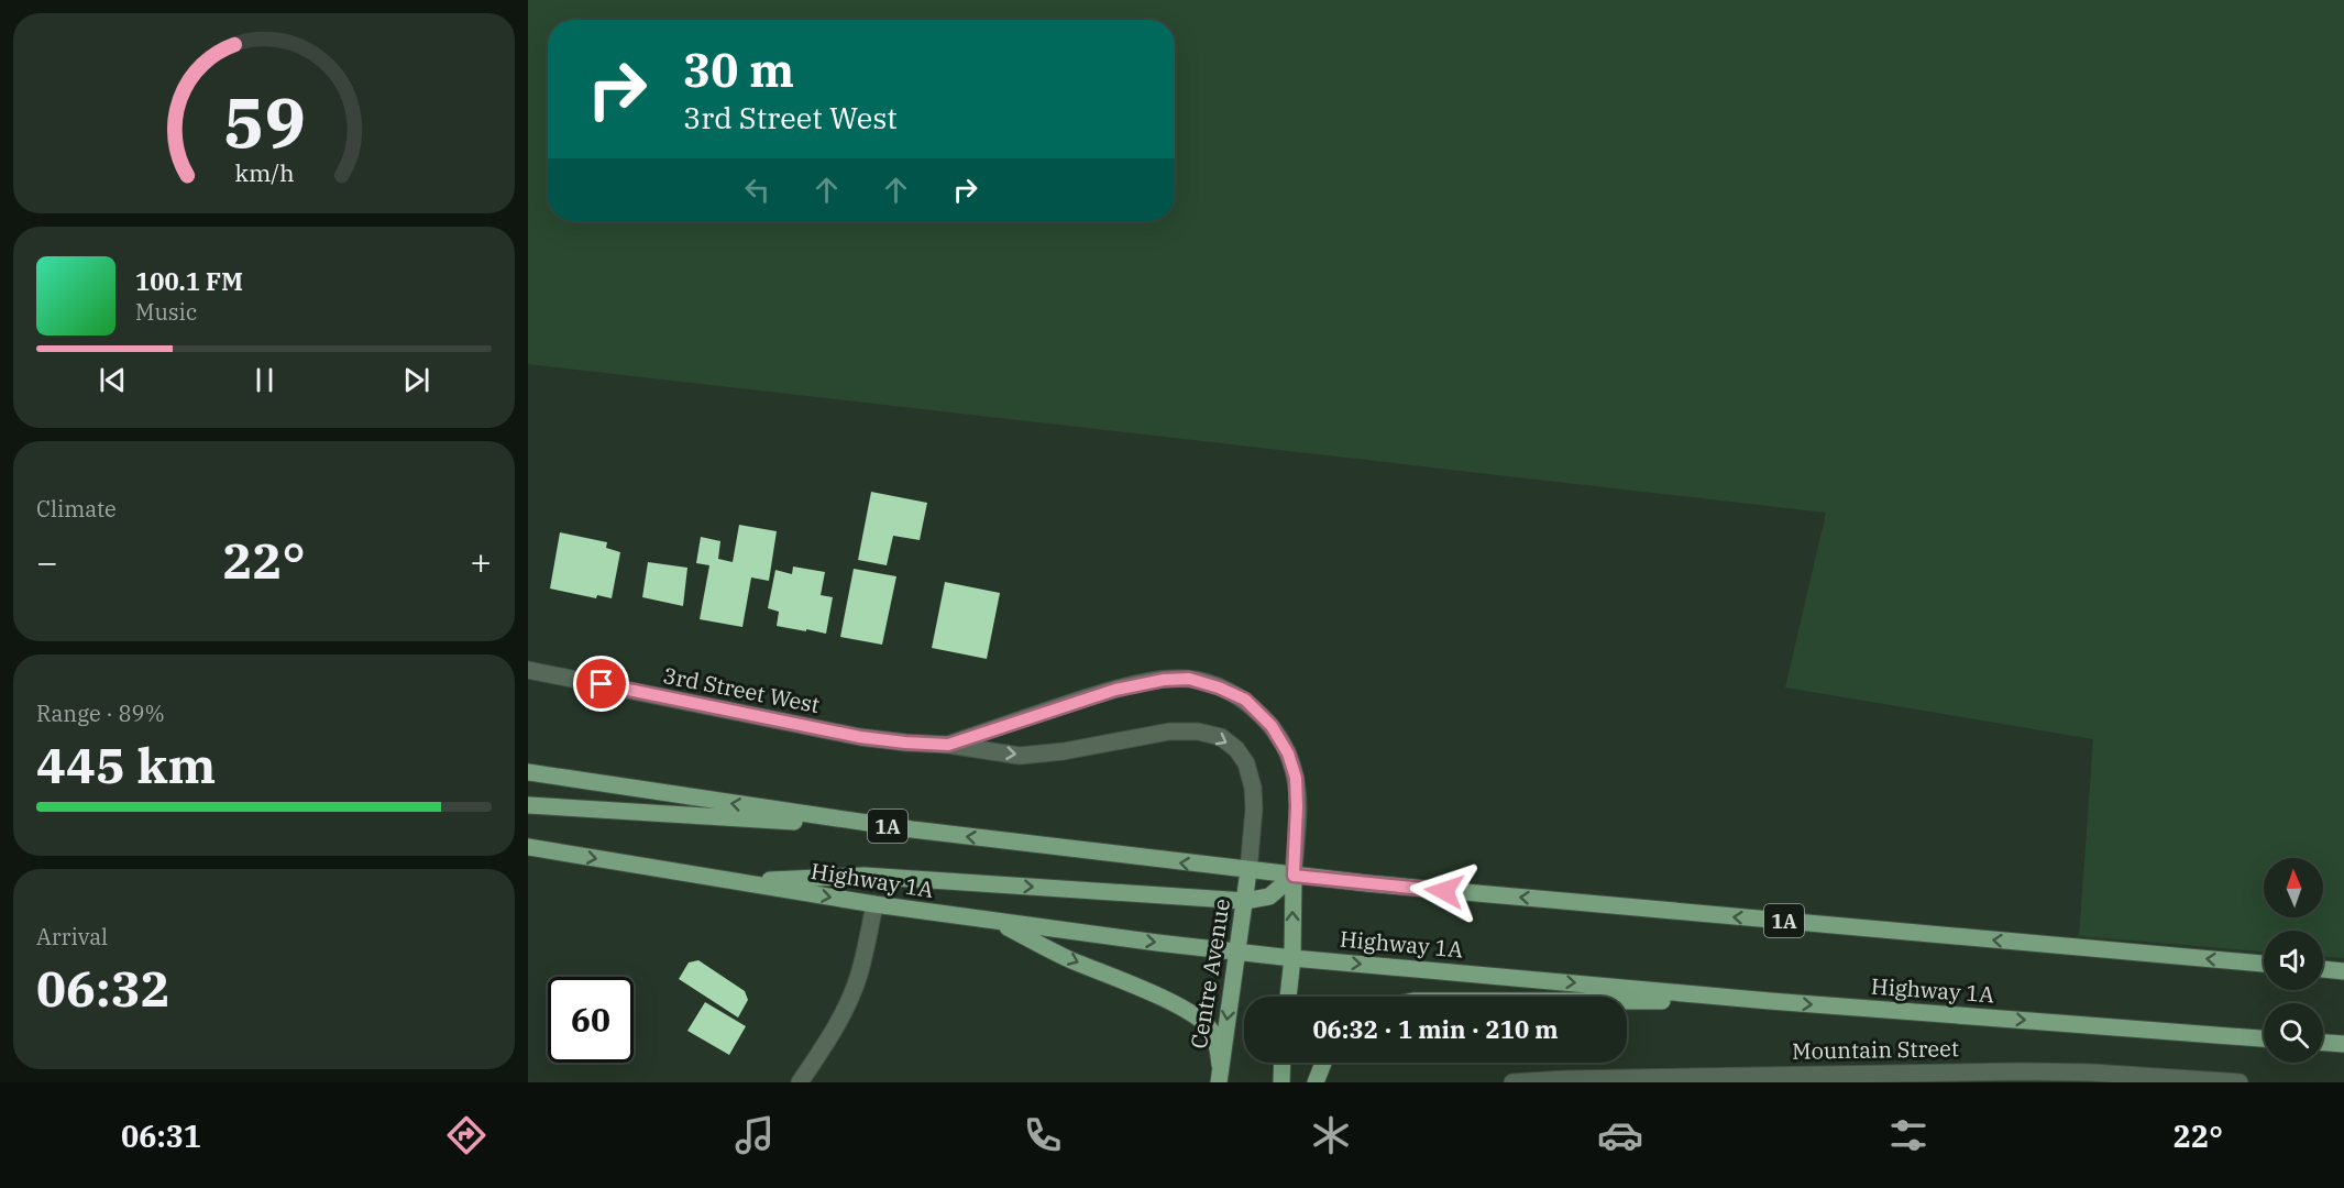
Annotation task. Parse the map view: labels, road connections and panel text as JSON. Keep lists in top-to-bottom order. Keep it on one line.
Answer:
{"streets":{"main road":["1A","Highway 1A","Centre Avenue"],"street":["3rd Street West","Mountain Street"]},"crossings":[["3rd Street West","1A"],["3rd Street West","Centre Avenue"],["1A","Centre Avenue"],["Highway 1A","Centre Avenue"]],"north":"top","page":{"turn":["30 m","3rd Street West"],"song":["100.1 FM","Music"],"tile":["Climate",["Range · 89%","445 km"],["Arrival","06:32"]],"heat":["−","22°","+"],"limit":"60","trip":"06:32 · 1 min · 210 m","tabs":["06:31","22°"],"gauge":["59","km/h"]}}
